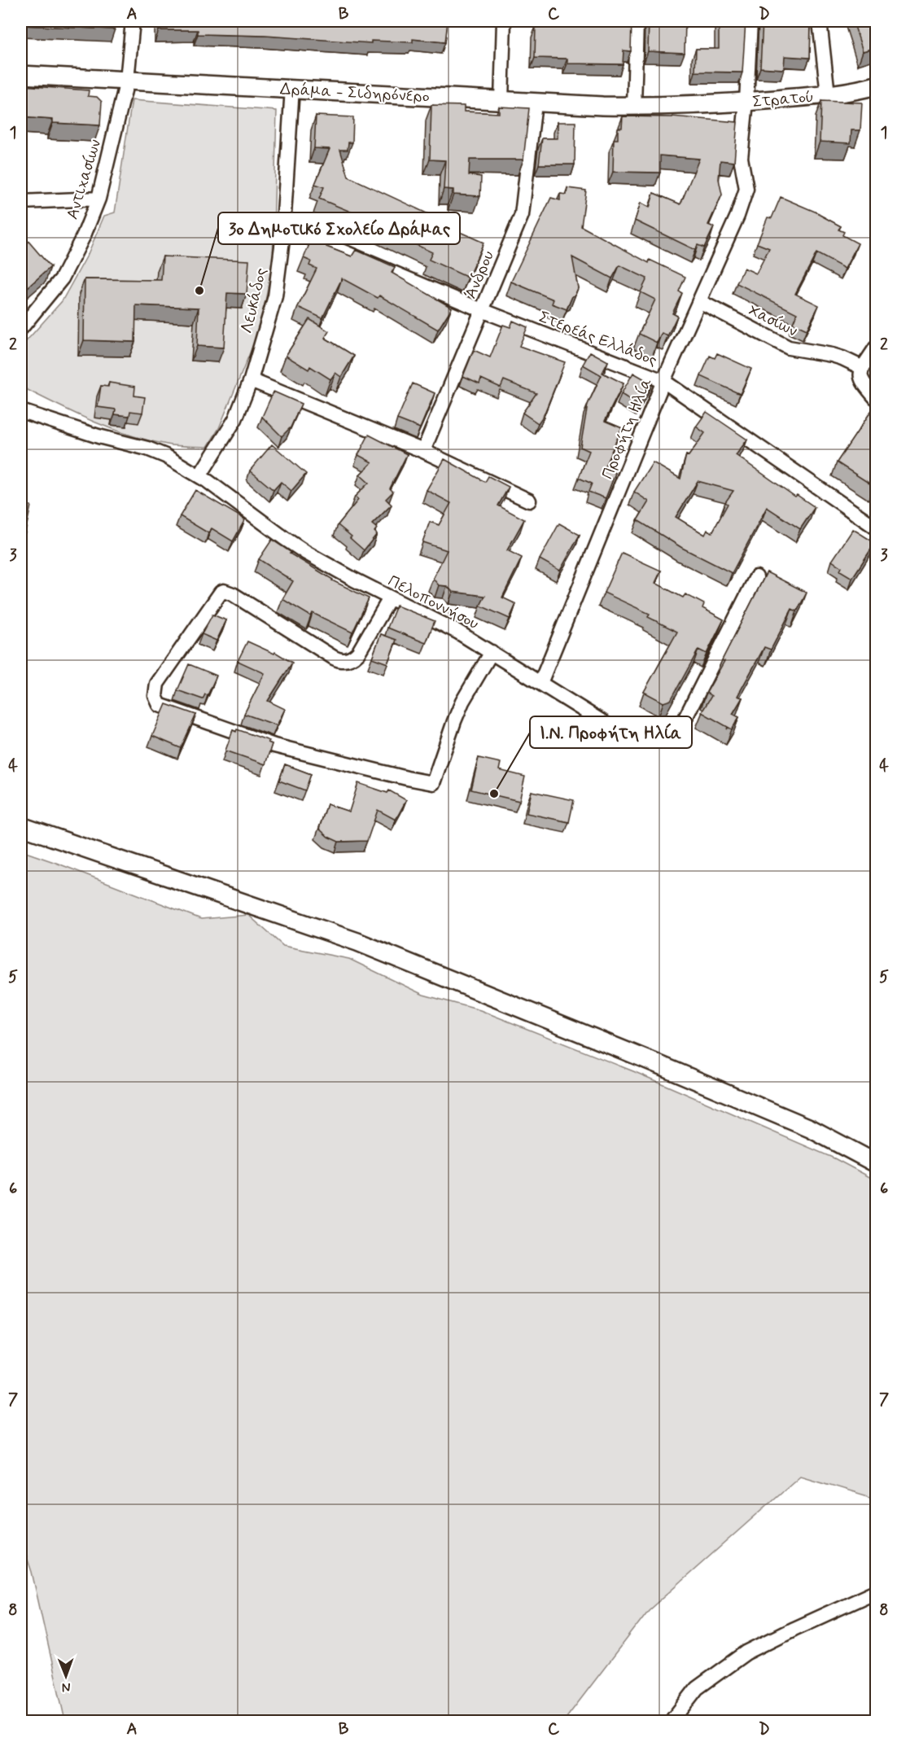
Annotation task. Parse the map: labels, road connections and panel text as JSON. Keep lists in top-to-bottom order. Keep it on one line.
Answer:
{"streets":{"street":["Δράμα - Σιδηρόνερο","Στρατού","Αντιχασίων","Άνδρου","Λευκάδος","Χασίων","Στερεάς Ελλάδος","Προφήτη Ηλία","Πελοποννήσου"]},"crossings":[["Δράμα - Σιδηρόνερο","Στρατού"],["Δράμα - Σιδηρόνερο","Αντιχασίων"],["Δράμα - Σιδηρόνερο","Άνδρου"],["Δράμα - Σιδηρόνερο","Λευκάδος"],["Στρατού","Προφήτη Ηλία"],["Άνδρου","Στερεάς Ελλάδος"],["Λευκάδος","Στερεάς Ελλάδος"],["Λευκάδος","Πελοποννήσου"],["Χασίων","Προφήτη Ηλία"],["Στερεάς Ελλάδος","Προφήτη Ηλία"],["Προφήτη Ηλία","Πελοποννήσου"]],"places":["3ο Δημοτικό Σχολείο Δράμας","Ι.Ν. Προφήτη Ηλία"],"north":"bottom","grid":{"columns":["A","B","C","D"],"rows":["1","2","3","4","5","6","7","8"]}}
